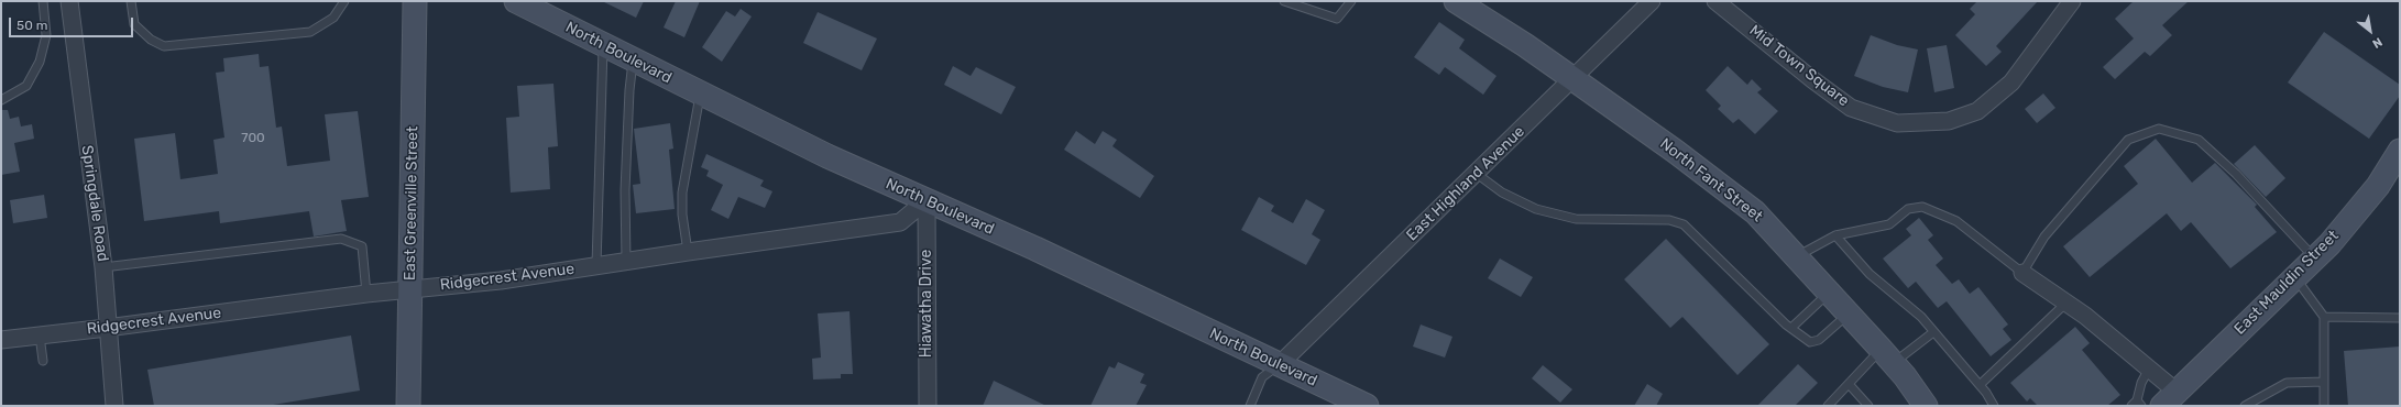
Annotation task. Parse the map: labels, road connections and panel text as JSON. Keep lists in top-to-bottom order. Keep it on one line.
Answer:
{"streets":{"street":["North Boulevard","Mid Town Square","North Fant Street","East Highland Avenue","Springdale Road","East Greenville Street","Ridgecrest Avenue","East Mauldin Street","Hiawatha Drive"]},"crossings":[["North Boulevard","East Highland Avenue"],["North Boulevard","Ridgecrest Avenue"],["North Boulevard","Hiawatha Drive"],["North Fant Street","East Highland Avenue"],["Springdale Road","Ridgecrest Avenue"],["East Greenville Street","Ridgecrest Avenue"],["Ridgecrest Avenue","Hiawatha Drive"]],"house_numbers":["700"],"scale_bar":"50 m","north":"bottom right"}
